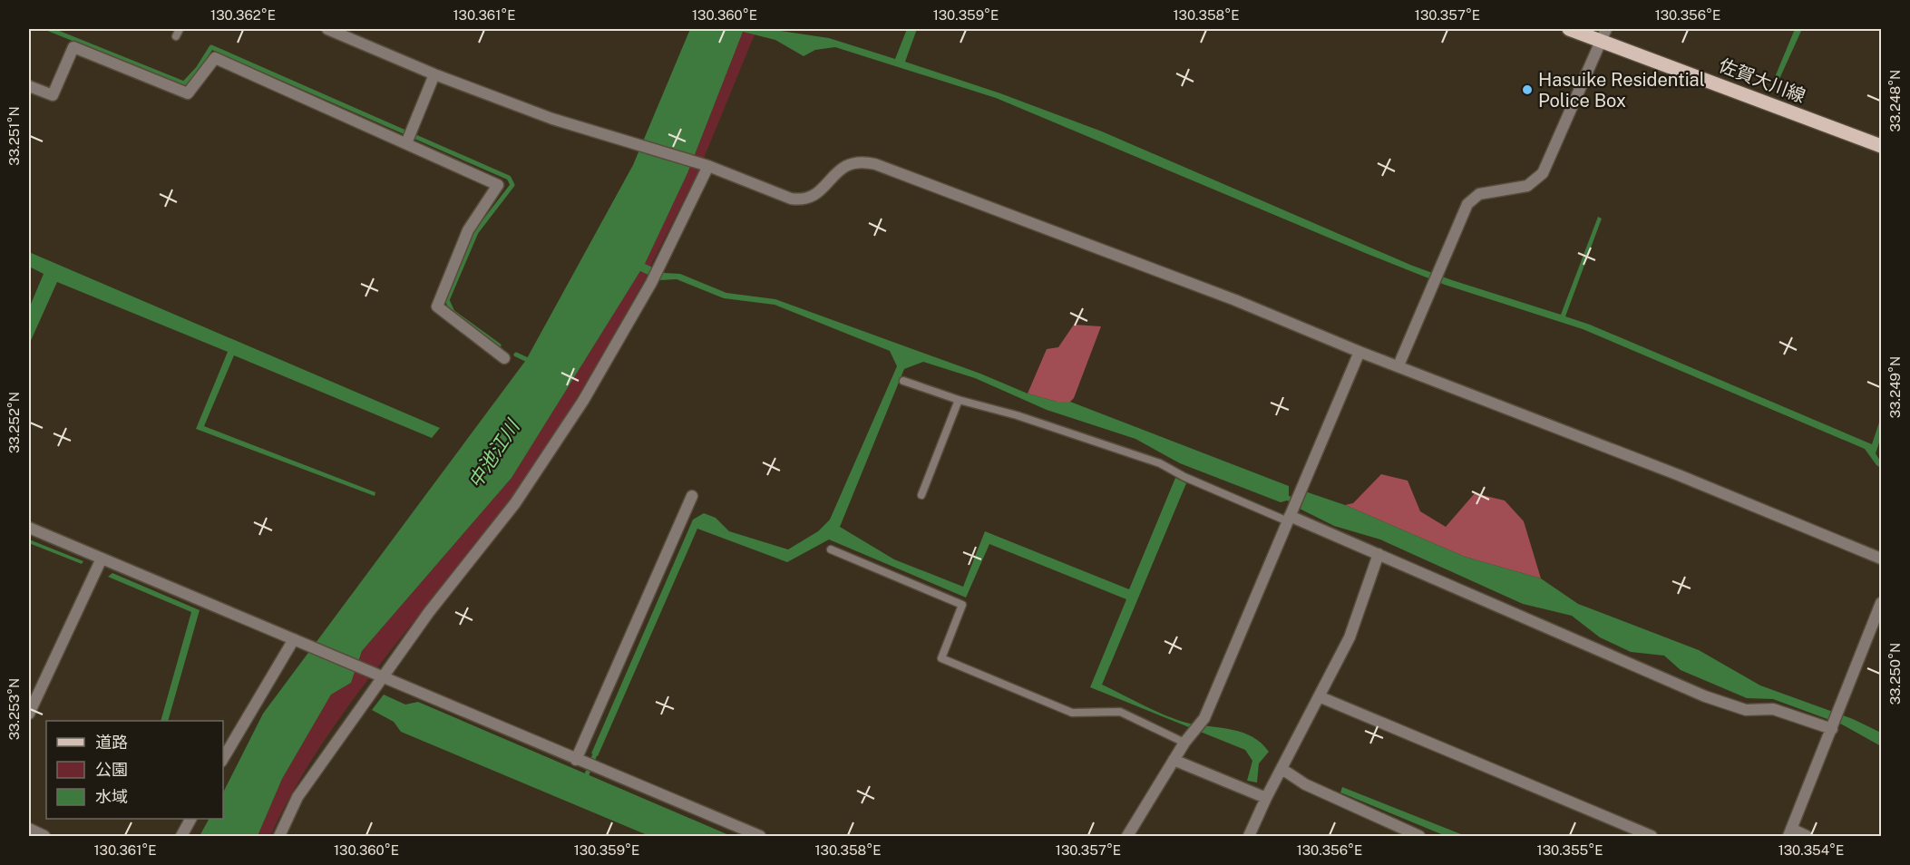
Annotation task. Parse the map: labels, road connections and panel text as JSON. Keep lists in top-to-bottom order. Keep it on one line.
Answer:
{"streets":{"main road":["佐賀大川線"]},"water":["中池江川"],"places":["Hasuike Residential Police Box"],"legend":["道路","公園","水域"],"coordinates":["130.362°E","130.361°E","130.360°E","130.359°E","130.358°E","130.357°E","130.356°E","33.248°N","33.251°N","33.249°N","33.252°N","33.250°N","33.253°N","130.355°E","130.354°E"]}
